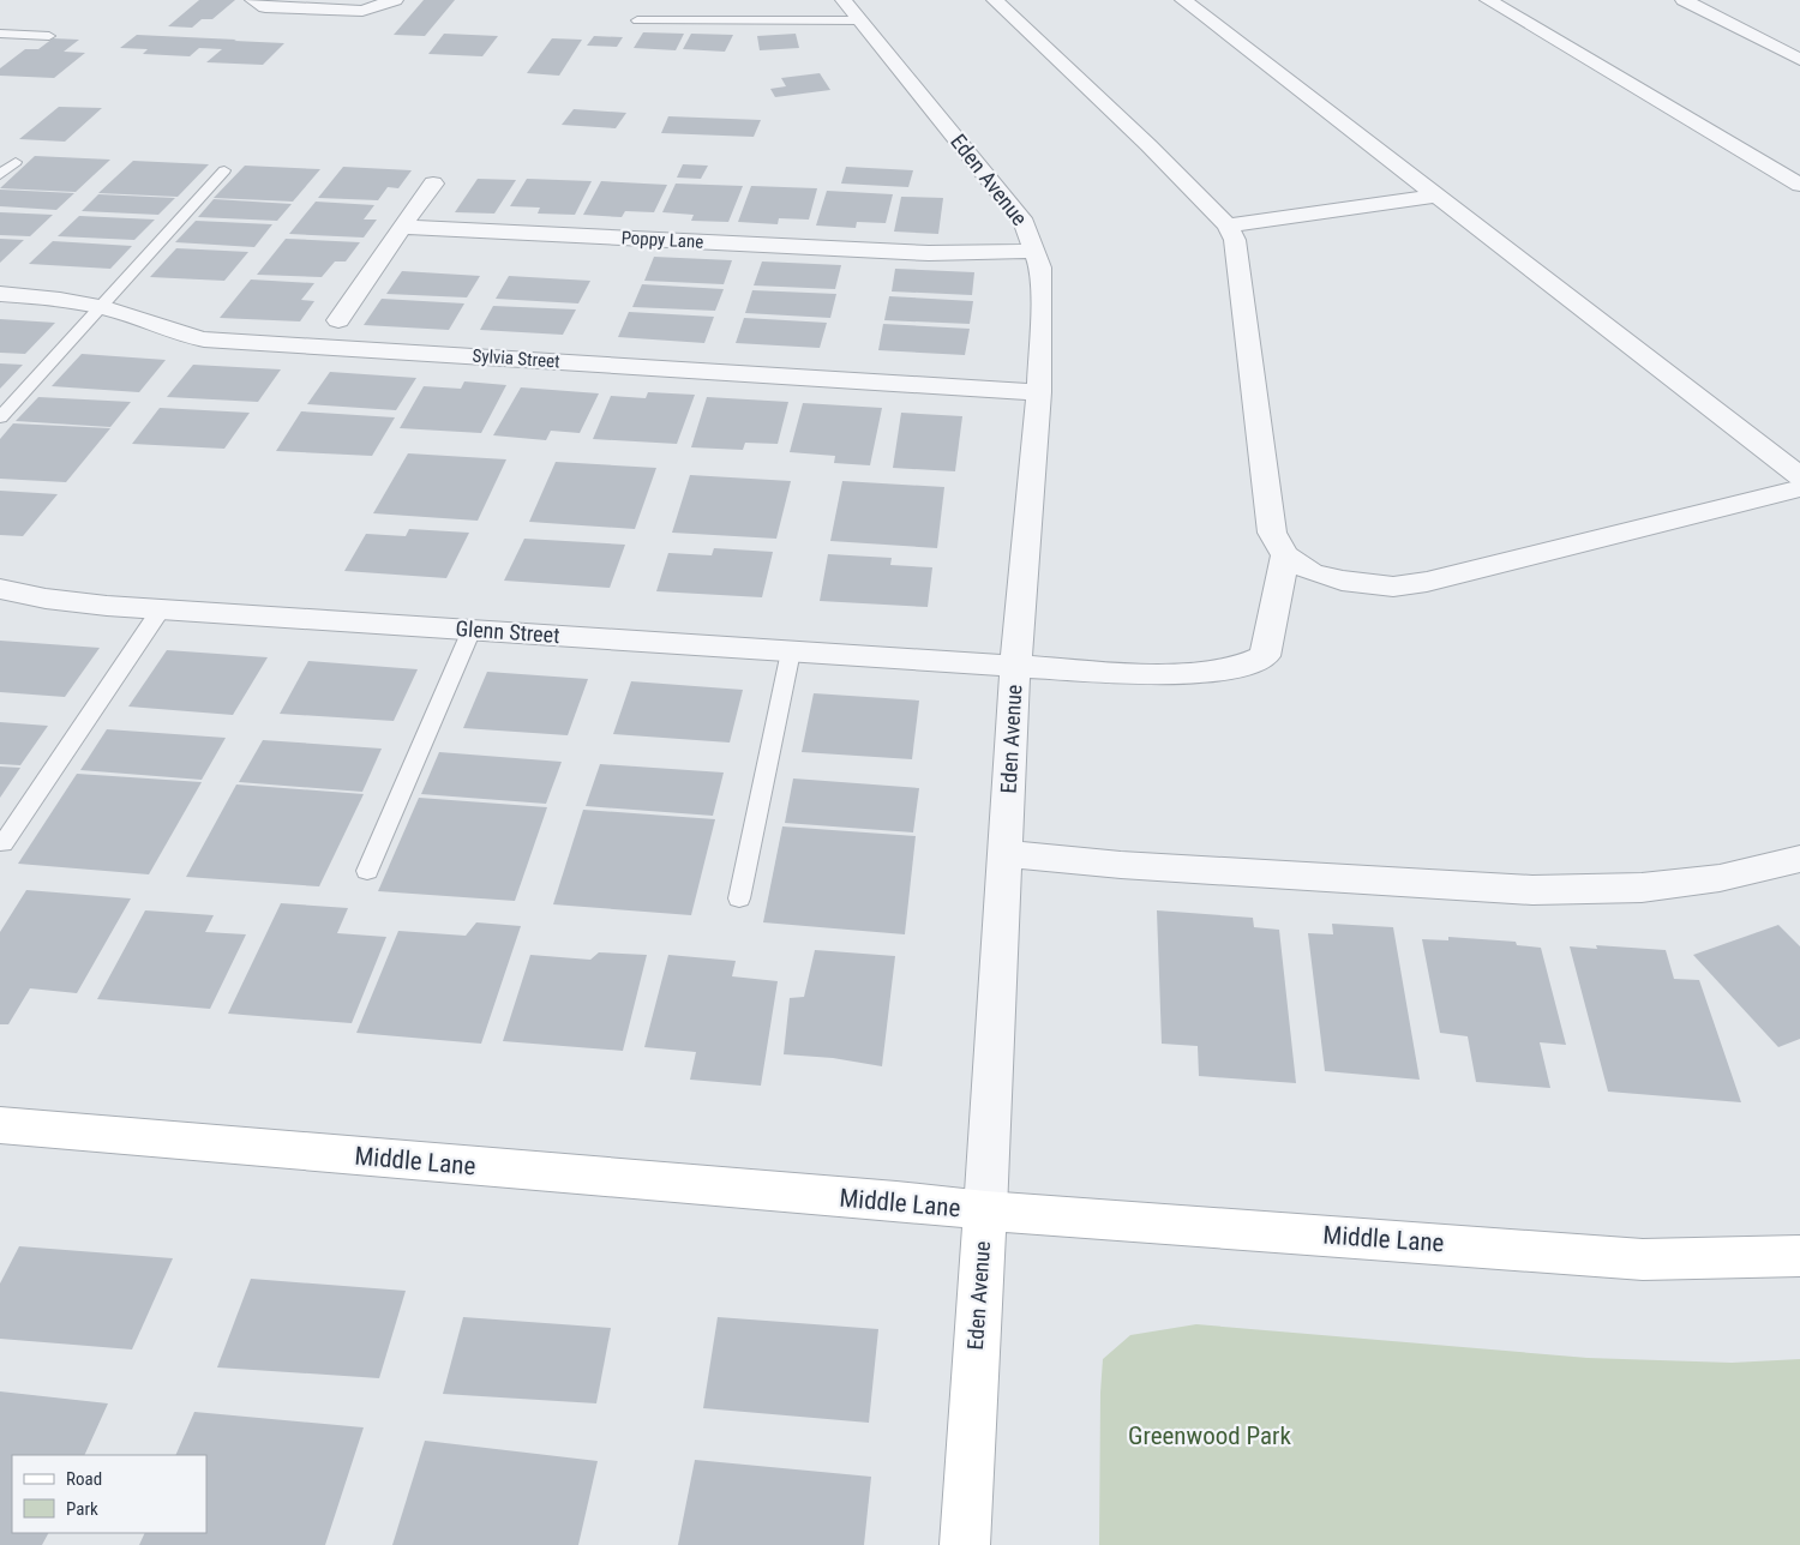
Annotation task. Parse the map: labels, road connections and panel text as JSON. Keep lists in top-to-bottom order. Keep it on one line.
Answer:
{"streets":{"street":["Eden Avenue","Poppy Lane","Sylvia Street","Glenn Street","Middle Lane"]},"crossings":[["Eden Avenue","Poppy Lane"],["Eden Avenue","Sylvia Street"],["Eden Avenue","Glenn Street"],["Eden Avenue","Middle Lane"]],"parks":["Greenwood Park"],"legend":["Road","Park"]}
